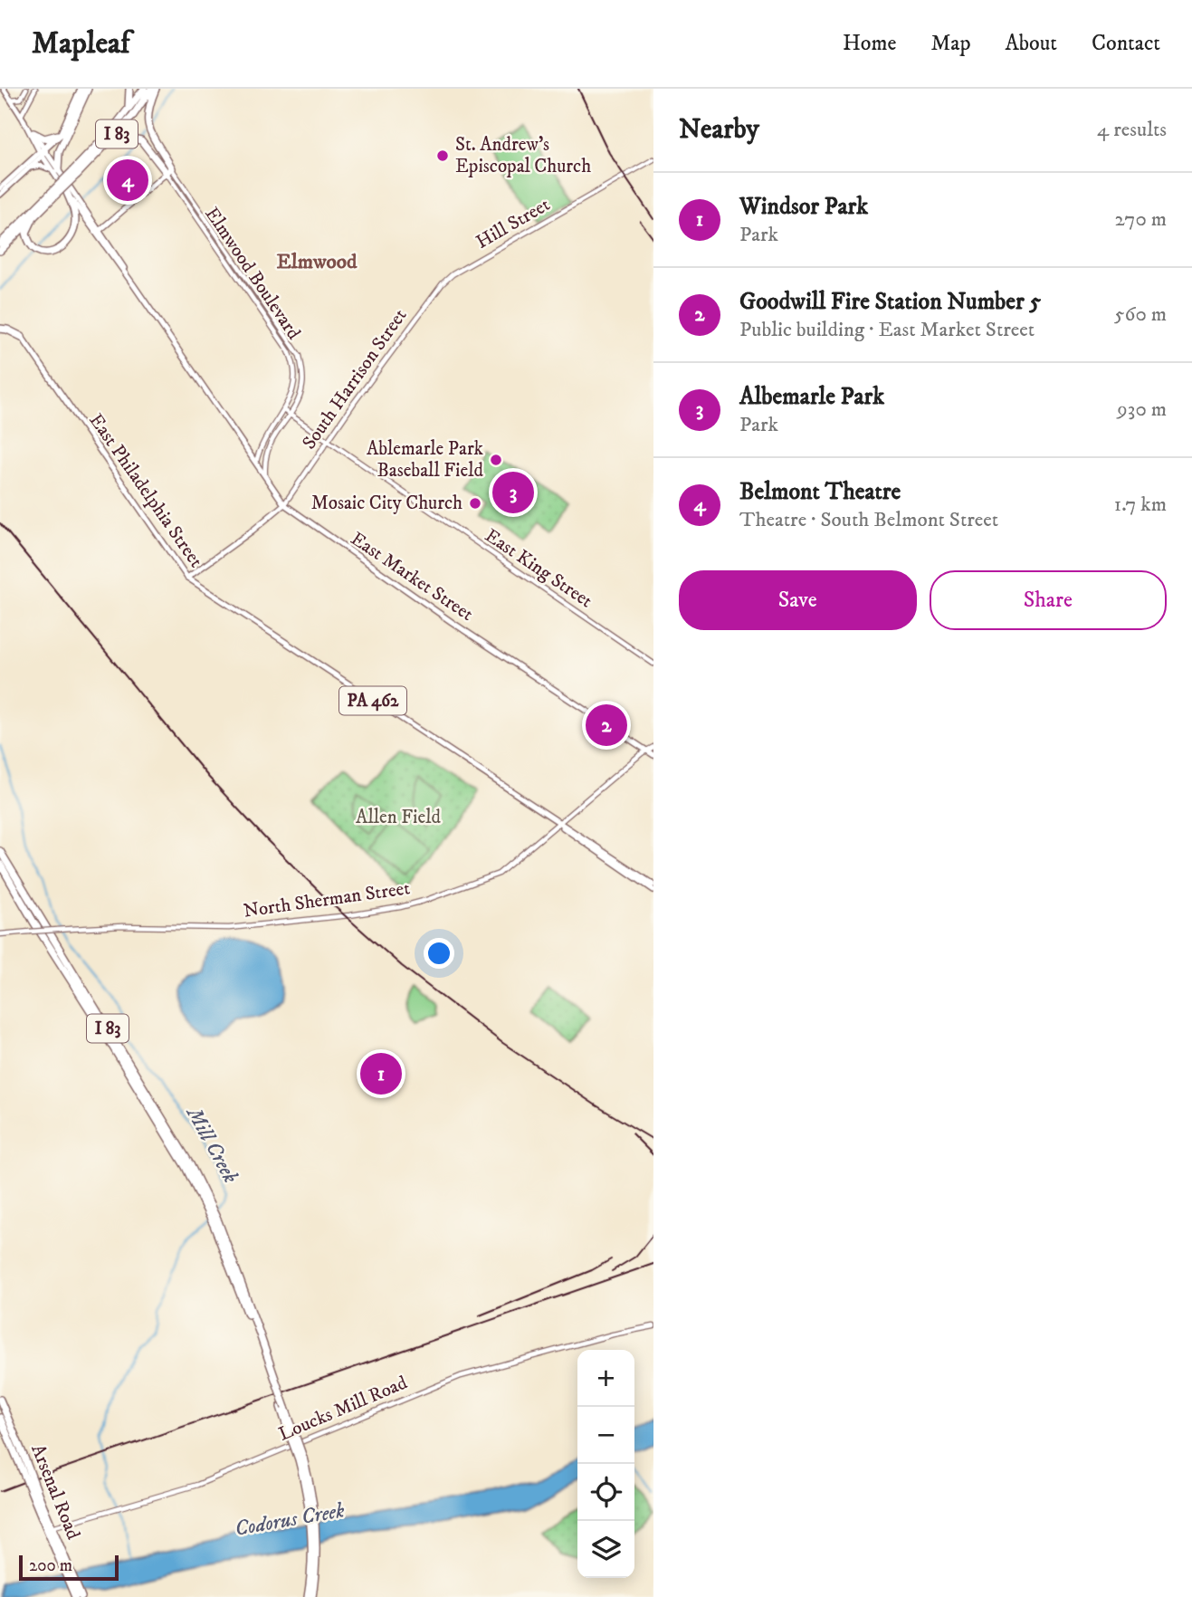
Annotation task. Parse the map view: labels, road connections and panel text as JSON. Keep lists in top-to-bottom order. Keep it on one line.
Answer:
{"streets":{"highway":["I 83","Arsenal Road"],"main road":["East Philadelphia Street","East Market Street","PA 462"],"street":["Hill Street","Elmwood Boulevard","South Harrison Street","East King Street","North Sherman Street","Loucks Mill Road"]},"crossings":[["Hill Street","South Harrison Street"],["Elmwood Boulevard","East King Street"],["Elmwood Boulevard","East Market Street"],["South Harrison Street","East King Street"],["South Harrison Street","East Market Street"],["East Philadelphia Street","North Sherman Street"],["East Market Street","North Sherman Street"],["Loucks Mill Road","Arsenal Road"]],"districts":["Elmwood"],"water":["Mill Creek","Codorus Creek"],"parks":["Allen Field"],"places":["St. Andrew's Episcopal Church","Ablemarle Park Baseball Field","Mosaic City Church"],"scale_bar":"200 m","page":{"header":"Mapleaf","nav":["Home","Map","About","Contact"],"heading":["Nearby","4 results"],"pins":["4","3","2","1"],"list":[{"mark":"1","name":"Windsor Park","note":"Park","value":"270 m"},{"mark":"2","name":"Goodwill Fire Station Number 5","note":"Public building · East Market Street","value":"560 m"},{"mark":"3","name":"Albemarle Park","note":"Park","value":"930 m"},{"mark":"4","name":"Belmont Theatre","note":"Theatre · South Belmont Street","value":"1.7 km"}],"buttons":["Save","Share"],"map_buttons":["+","−"],"scale":"200 m"}}
